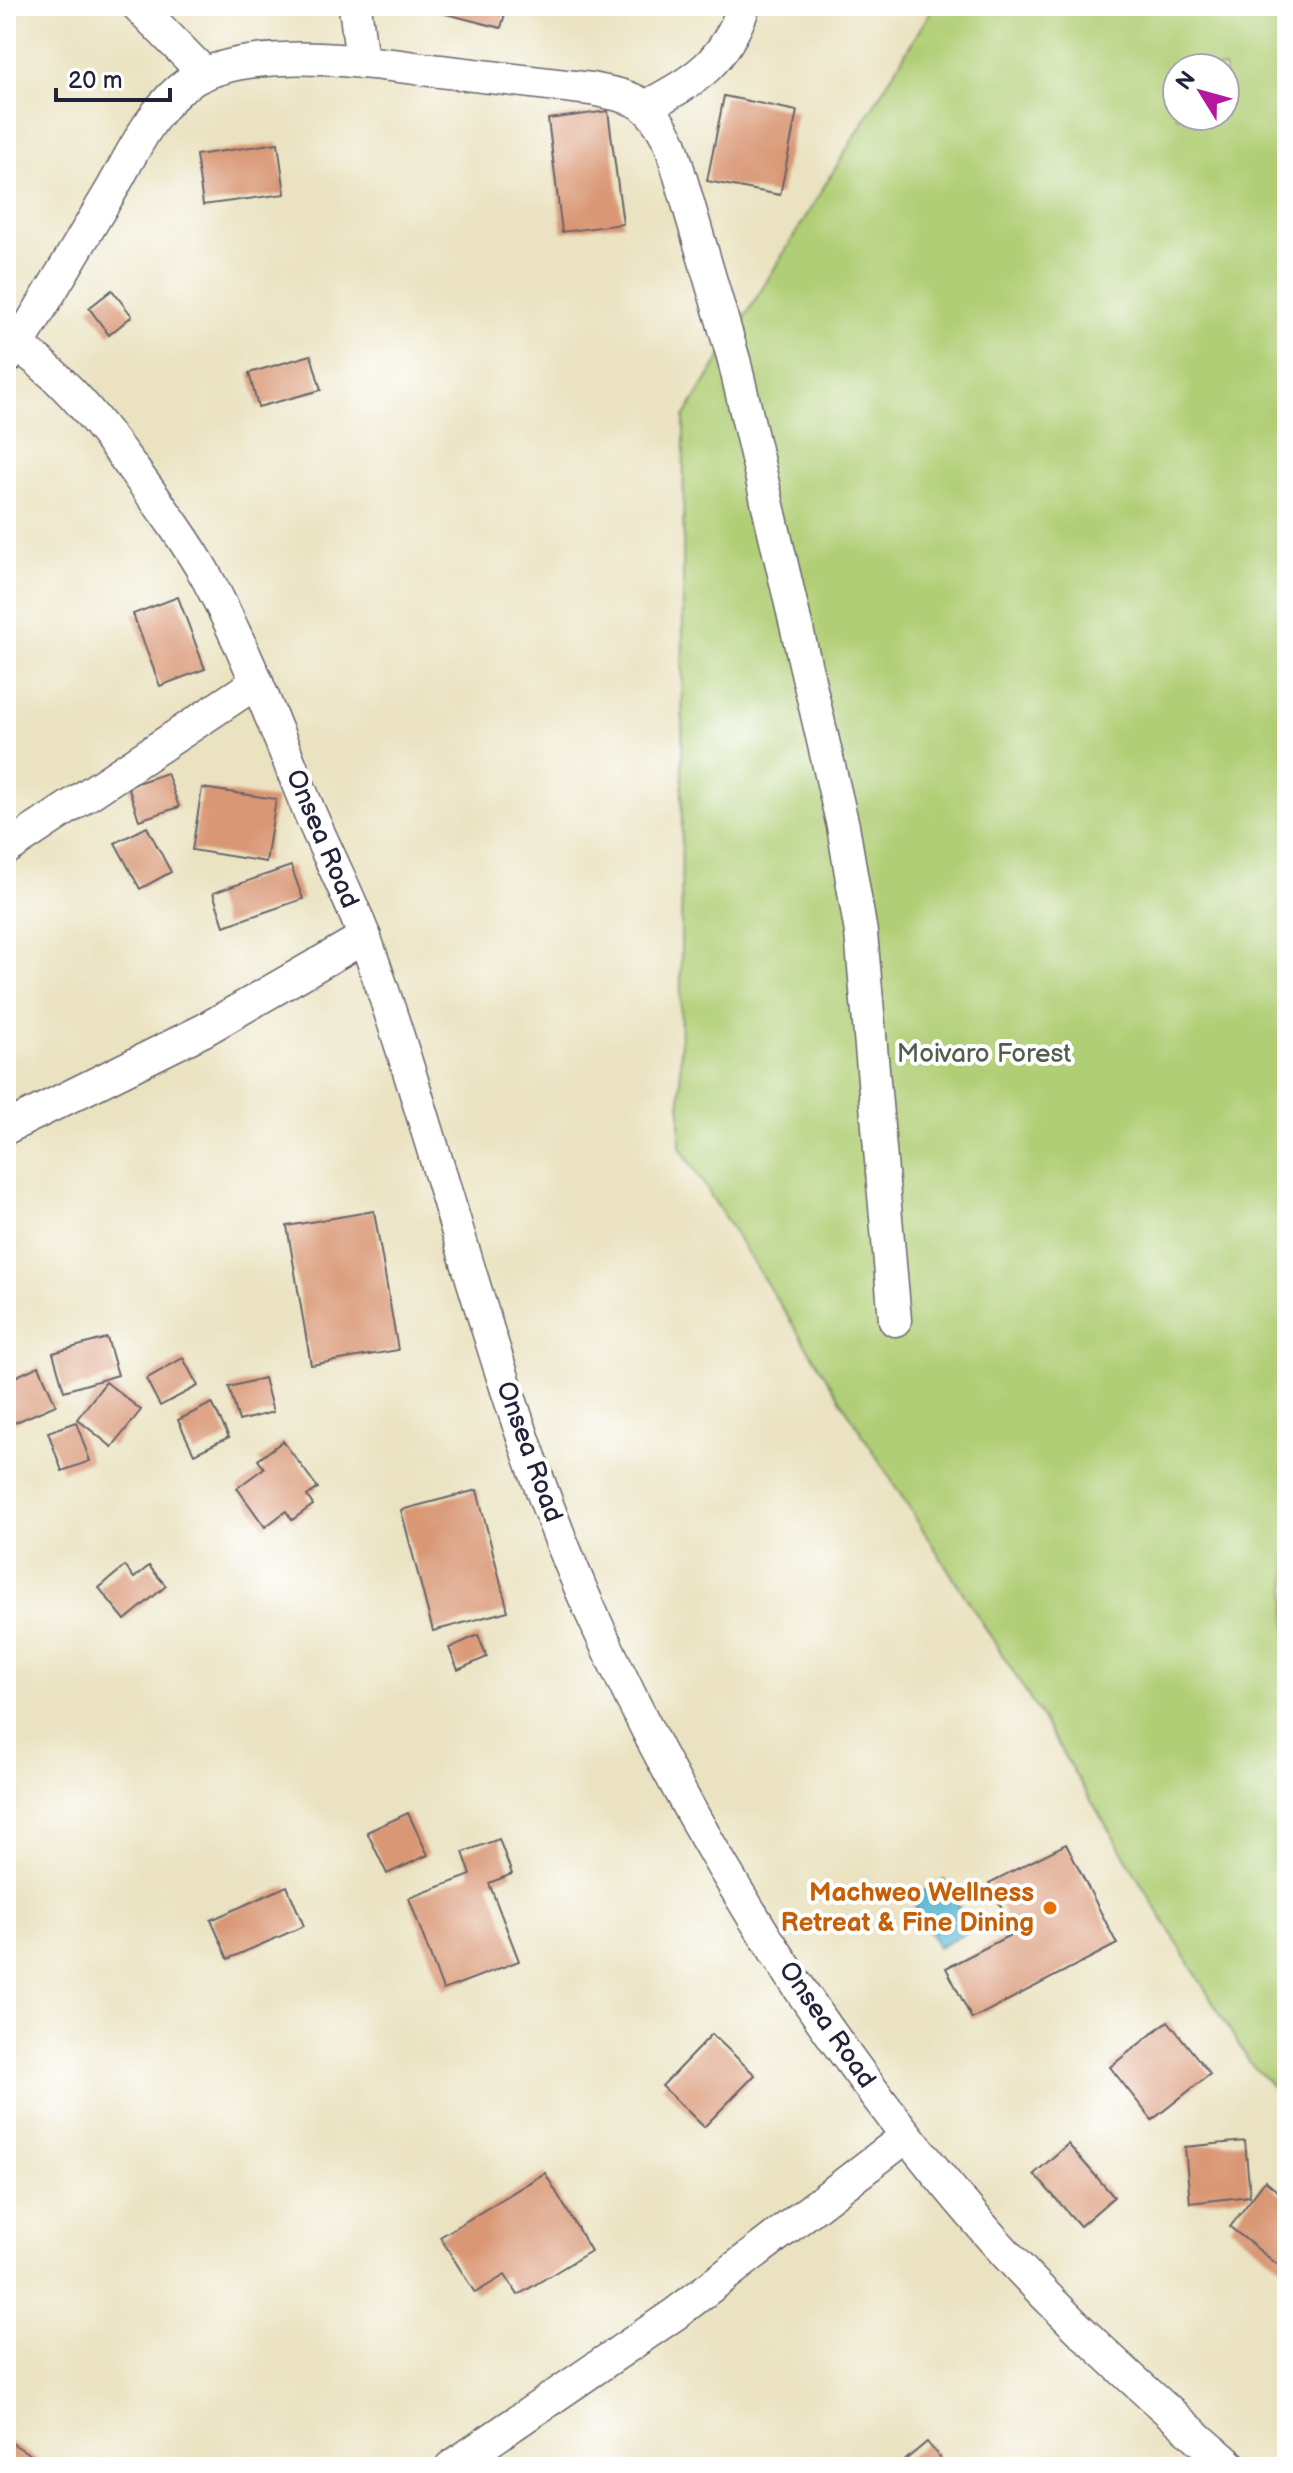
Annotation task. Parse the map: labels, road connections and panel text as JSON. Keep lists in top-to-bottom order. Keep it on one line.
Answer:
{"streets":{"street":["Onsea Road"]},"parks":["Moivaro Forest"],"places":["Machweo Wellness Retreat & Fine Dining"],"scale_bar":"20 m","north":"top left"}
